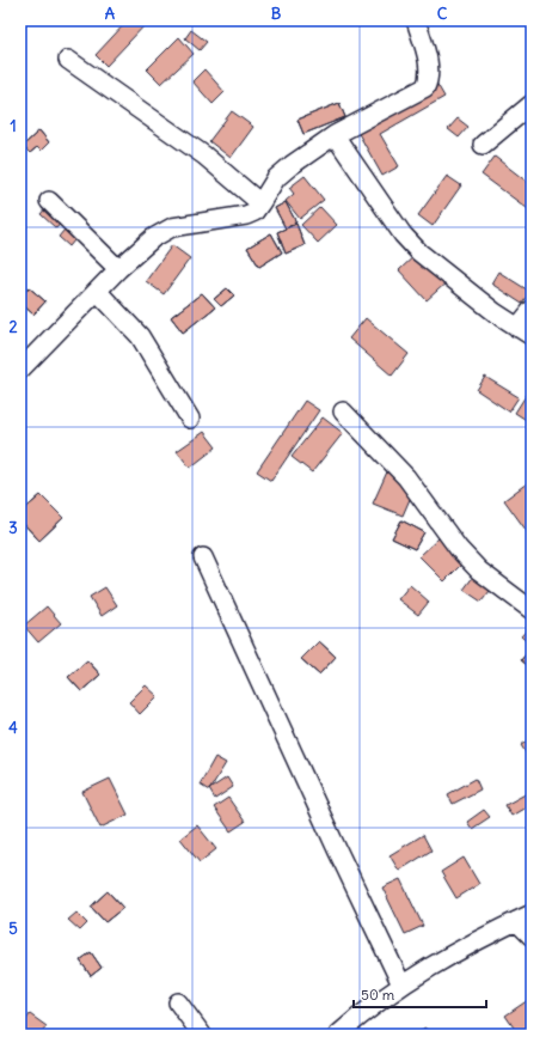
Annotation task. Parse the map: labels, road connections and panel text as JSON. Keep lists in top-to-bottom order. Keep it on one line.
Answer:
{"scale_bar":"50 m","grid":{"columns":["A","B","C"],"rows":["1","2","3","4","5"]}}
